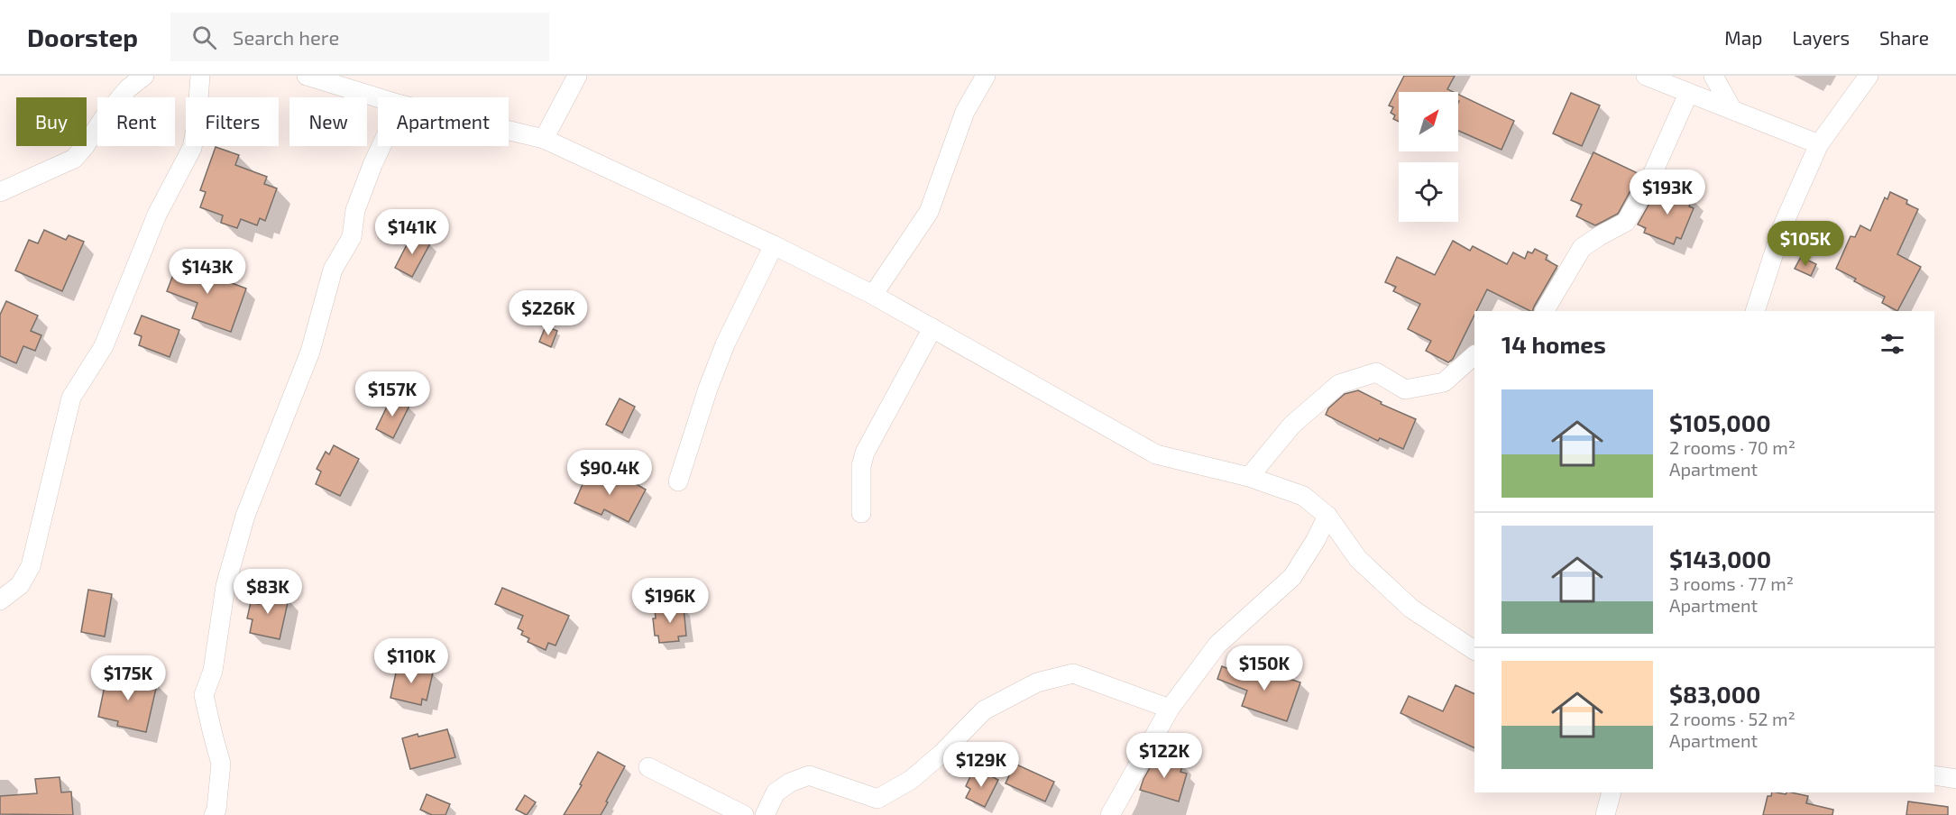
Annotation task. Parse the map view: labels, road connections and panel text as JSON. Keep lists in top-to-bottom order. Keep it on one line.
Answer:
{"north":"top right","page":{"header":"Doorstep","search":"Search here","nav":["Map","Layers","Share"],"chip":["Buy","Rent","Filters","New","Apartment"],"price":["$193K","$141K","$105K","$143K","$226K","$157K","$90.4K","$83K","$196K","$110K","$150K","$175K","$122K","$129K"],"heading":"14 homes","list":[{"name":"$105,000","note":"2 rooms · 70 m² · Apartment"},{"name":"$143,000","note":"3 rooms · 77 m² · Apartment"},{"name":"$83,000","note":"2 rooms · 52 m² · Apartment"}]}}
